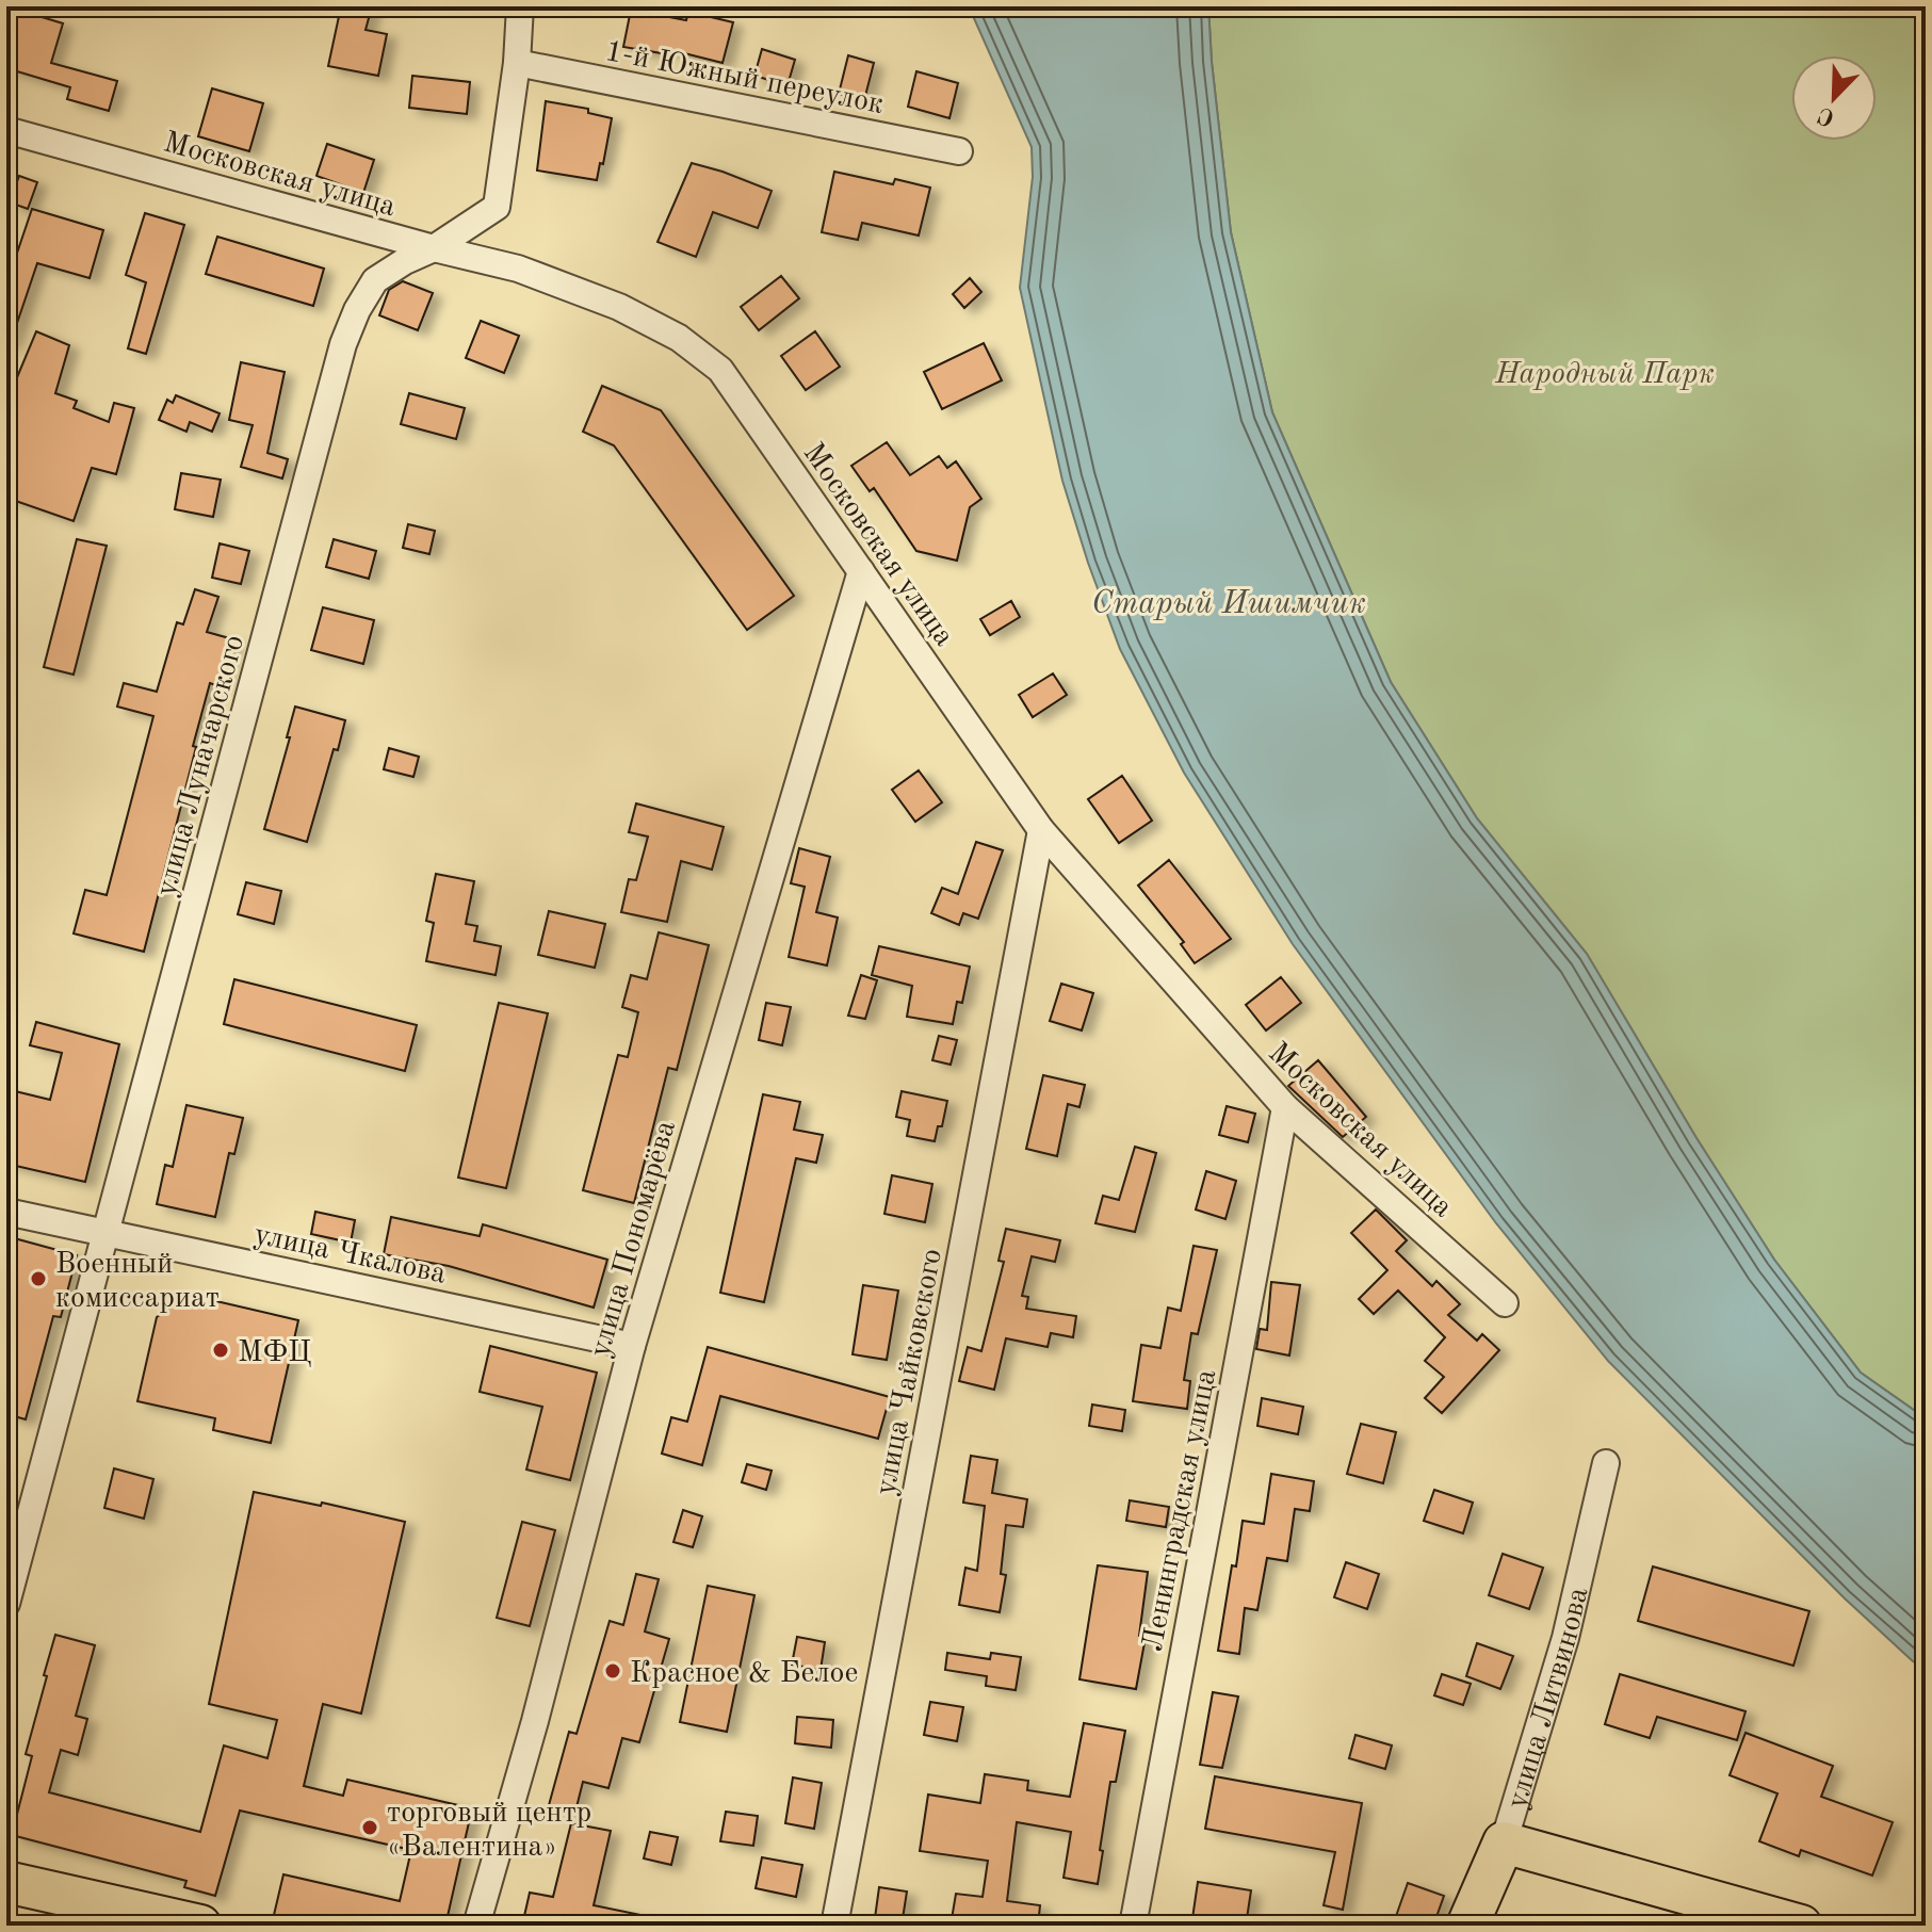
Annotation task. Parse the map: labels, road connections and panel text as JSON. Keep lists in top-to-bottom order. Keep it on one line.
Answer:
{"streets":{"main road":["улица Литвинова"],"street":["1-й Южный переулок","Московская улица","улица Луначарского","улица Пономарёва","улица Чкалова","улица Чайковского","Ленинградская улица"]},"crossings":[["1-й Южный переулок","улица Луначарского"],["Московская улица","улица Луначарского"],["Московская улица","улица Пономарёва"],["Московская улица","улица Чайковского"],["Московская улица","Ленинградская улица"],["улица Луначарского","улица Чкалова"],["улица Пономарёва","улица Чкалова"]],"water":["Старый Ишимчик"],"parks":["Народный Парк"],"places":["Военный комиссариат","МФЦ","Красное & Белое","торговый центр «Валентина»"],"north":"bottom left"}
